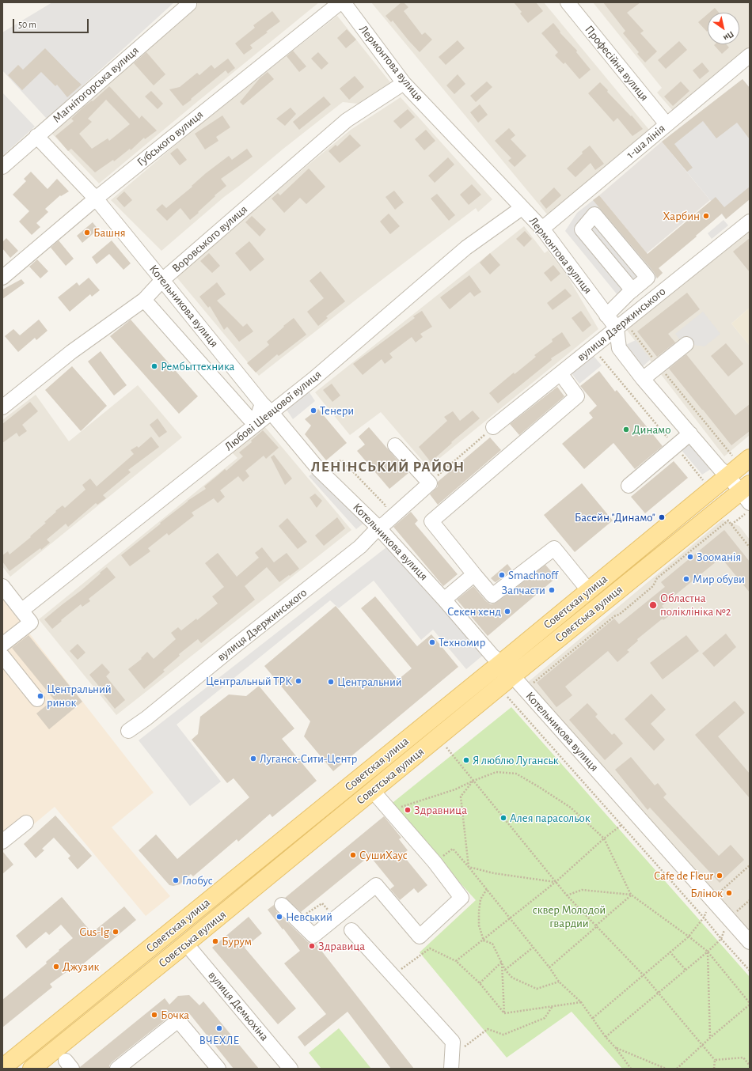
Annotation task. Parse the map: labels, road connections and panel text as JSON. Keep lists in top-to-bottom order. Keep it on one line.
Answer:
{"streets":{"main road":["Советская улица","Совєтська вулиця"],"street":["Лермонтова вулиця","Професійна вулиця","Магнітогорська вулиця","Губського вулиця","1-ша лінія","Воровського вулиця","Котельникова вулиця","вулиця Дзержинського","Любові Шевцової вулиця","вулиця Демьохіна"]},"crossings":[["Лермонтова вулиця","1-ша лінія"],["Лермонтова вулиця","Воровського вулиця"],["Лермонтова вулиця","вулиця Дзержинського"],["Лермонтова вулиця","Любові Шевцової вулиця"],["Професійна вулиця","1-ша лінія"],["Магнітогорська вулиця","Котельникова вулиця"],["Губського вулиця","Котельникова вулиця"],["Воровського вулиця","Котельникова вулиця"],["Котельникова вулиця","вулиця Дзержинського"],["Котельникова вулиця","Любові Шевцової вулиця"],["Котельникова вулиця","Советская улица"],["Котельникова вулиця","Совєтська вулиця"],["Совєтська вулиця","вулиця Демьохіна"]],"districts":["ЛЕНІНСЬКИЙ РАЙОН"],"parks":["сквер Молодой гвардии"],"places":["Харбин","Башня","Рембыттехника","Тенери","Динамо","Басейн \"Динамо\"","Зооманія","Smachnoff","Мир обуви","Запчасти","Областна поліклініка №2","Секен хенд","Техномир","Центральный ТРК","Центральний","Центральний ринок","Луганск-Сити-Центр","Я люблю Луганськ","Здравница","Алея парасольок","СушиХаус","Cafe de Fleur","Глобус","Блінок","Невський","Gus-lg","Бурум","Здравица","Джузик","Бочка","ВЧЕХЛЕ"],"scale_bar":"50 m","north":"bottom right"}
